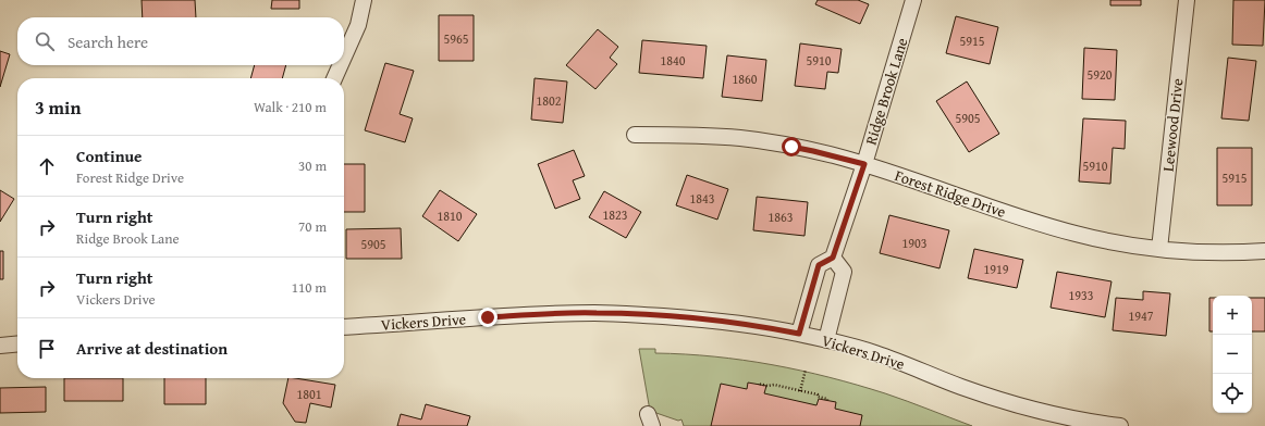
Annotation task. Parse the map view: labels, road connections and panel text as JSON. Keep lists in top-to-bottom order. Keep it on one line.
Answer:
{"streets":{"street":["Ridge Brook Lane","Leewood Drive","Forest Ridge Drive","Vickers Drive"]},"crossings":[["Ridge Brook Lane","Forest Ridge Drive"],["Leewood Drive","Forest Ridge Drive"]],"house_numbers":["5965","5915","1840","5910","5920","1860","1802","5905","5910","5915","1843","1823","1810","1863","1903","5905","1919","1933","1947","1801"],"page":{"search":"Search here","heading":["3 min","Walk · 210 m"],"list":[["Continue","Forest Ridge Drive","30 m"],["Turn right","Ridge Brook Lane","70 m"],["Turn right","Vickers Drive","110 m"],"Arrive at destination"],"map_buttons":["+","−"]}}
